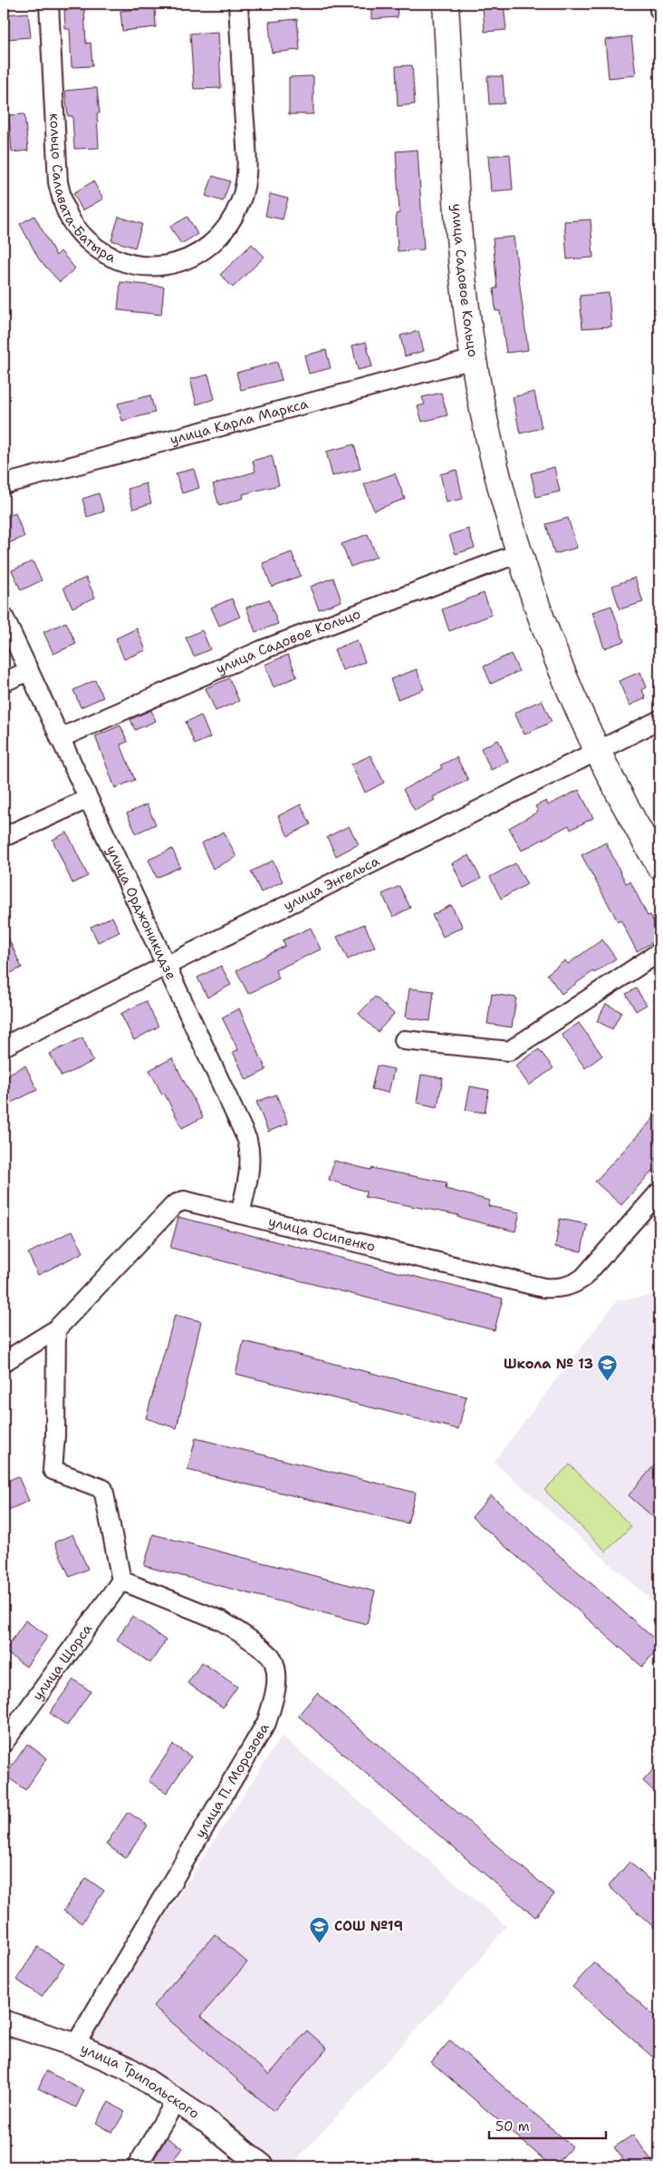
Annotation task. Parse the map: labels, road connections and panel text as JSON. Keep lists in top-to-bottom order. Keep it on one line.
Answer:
{"streets":{"main road":["улица Садовое Кольцо"],"street":["кольцо Салавата-Батыра","улица Карла Маркса","улица Энгельса","улица Орджоникидзе","улица Осипенко","улица Щорса","улица П. Морозова","улица Трипольского"]},"crossings":[["улица Садовое Кольцо","улица Карла Маркса"],["улица Садовое Кольцо","улица Энгельса"],["улица Садовое Кольцо","улица Орджоникидзе"],["улица Энгельса","улица Орджоникидзе"],["улица Орджоникидзе","улица Осипенко"],["улица Щорса","улица П. Морозова"],["улица П. Морозова","улица Трипольского"]],"places":{"school or university":["Школа № 13","СОШ №19"]},"scale_bar":"50 m"}
